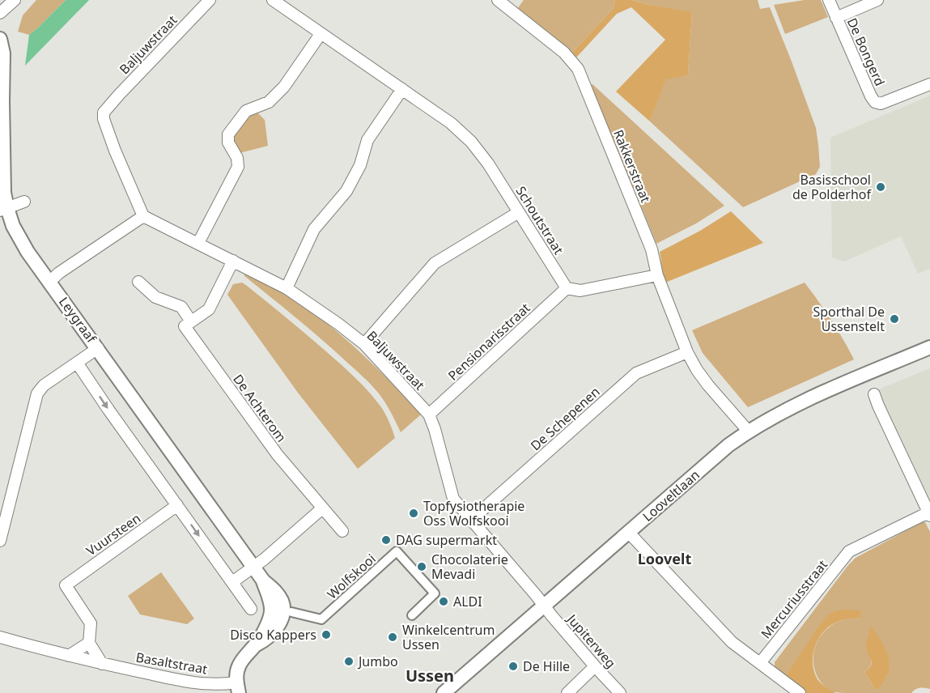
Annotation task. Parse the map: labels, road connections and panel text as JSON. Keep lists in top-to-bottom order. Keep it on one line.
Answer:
{"streets":{"street":["Baljuwstraat","De Bongerd","Rakkerstraat","Schoutstraat","Leygraaf","Pensionarisstraat","De Achterom","De Schepenen","Looveltlaan","Vuursteen","Wolfskooi","Mercuriusstraat","Jupiterweg","Basaltstraat"]},"crossings":[["Baljuwstraat","Pensionarisstraat"],["Baljuwstraat","De Schepenen"],["Baljuwstraat","Looveltlaan"],["Baljuwstraat","Jupiterweg"],["Schoutstraat","Pensionarisstraat"],["Leygraaf","Basaltstraat"],["Looveltlaan","Jupiterweg"]],"districts":["Loovelt","Ussen"],"places":["Basisschool de Polderhof","Sporthal De Ussenstelt","Topfysiotherapie Oss Wolfskooi","DAG supermarkt","Chocolaterie Mevadi","ALDI","Disco Kappers","Winkelcentrum Ussen","Jumbo","De Hille"]}
